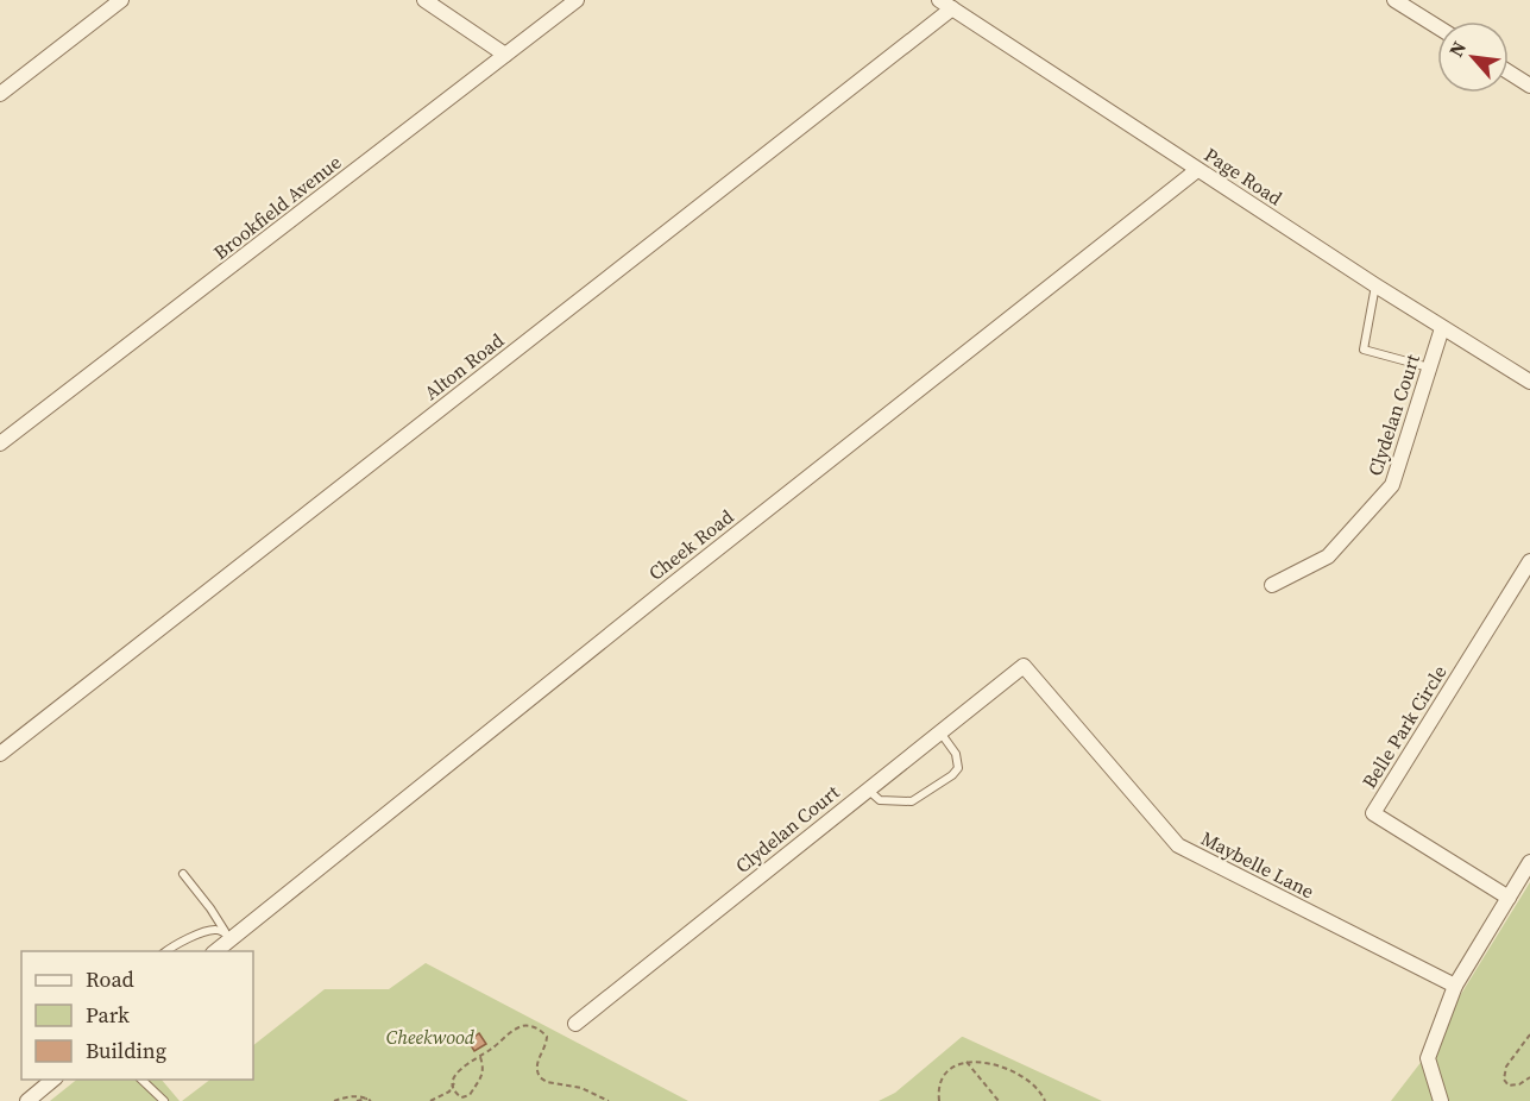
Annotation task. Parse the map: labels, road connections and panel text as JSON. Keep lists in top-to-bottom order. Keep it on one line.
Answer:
{"streets":{"street":["Page Road","Brookfield Avenue","Alton Road","Clydelan Court","Cheek Road","Belle Park Circle","Maybelle Lane"]},"crossings":[["Page Road","Alton Road"],["Page Road","Clydelan Court"],["Page Road","Cheek Road"],["Clydelan Court","Maybelle Lane"]],"parks":["Cheekwood"],"legend":["Road","Park","Building"],"north":"top left"}
